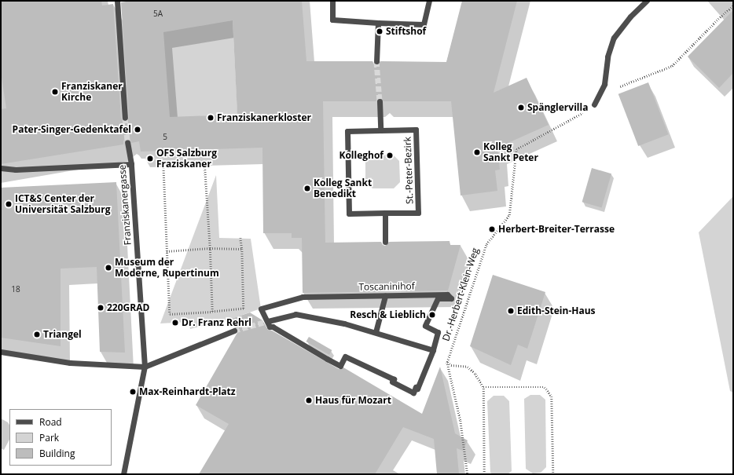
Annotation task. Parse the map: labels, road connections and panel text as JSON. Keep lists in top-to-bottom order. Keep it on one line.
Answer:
{"streets":{"street":["St.-Peter-Bezirk","Franziskanergasse","Toscaninihof"],"path":["Dr.-Herbert-Klein-Weg"]},"places":["Stiftshof","Franziskaner Kirche","Spänglervilla","Franziskanerkloster","Pater-Singer-Gedenktafel","Kolleg Sankt Peter","Kolleghof","OFS Salzburg Fraziskaner","Kolleg Sankt Benedikt","ICT&S Center der Universität Salzburg","Herbert-Breiter-Terrasse","Museum der Moderne, Rupertinum","220GRAD","Edith-Stein-Haus","Resch & Lieblich","Dr. Franz Rehrl","Triangel","Max-Reinhardt-Platz","Haus für Mozart"],"house_numbers":["5A","5","18"],"legend":["Road","Park","Building"]}
